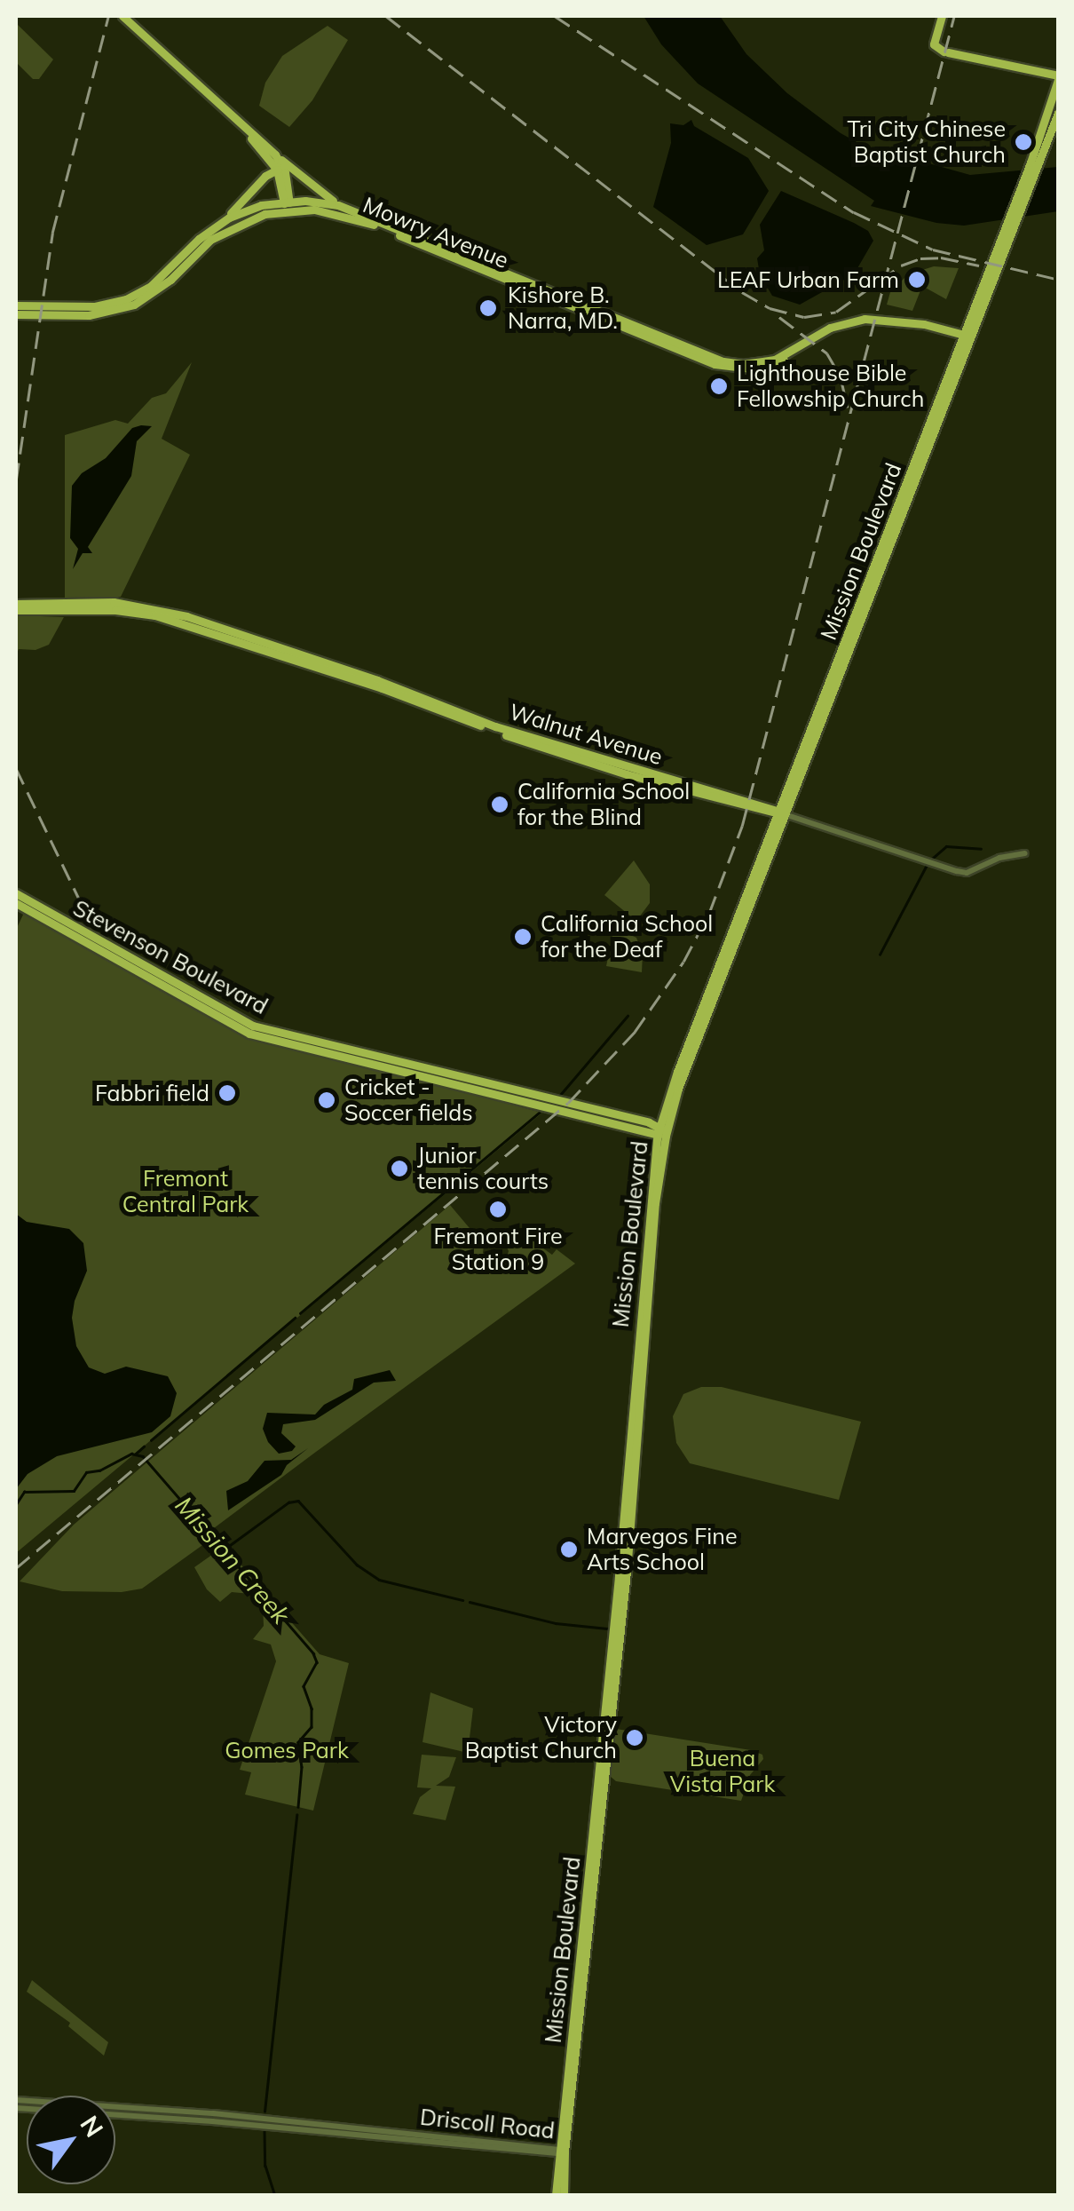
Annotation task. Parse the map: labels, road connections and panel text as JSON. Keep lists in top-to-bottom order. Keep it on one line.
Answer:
{"streets":{"main road":["Mowry Avenue","Mission Boulevard","Walnut Avenue","Stevenson Boulevard"],"street":["Driscoll Road"]},"crossings":[["Mowry Avenue","Mission Boulevard"],["Mission Boulevard","Walnut Avenue"],["Mission Boulevard","Stevenson Boulevard"],["Mission Boulevard","Driscoll Road"]],"water":["Mission Creek"],"parks":["Fremont Central Park","Gomes Park","Buena Vista Park"],"places":["Tri City Chinese Baptist Church","LEAF Urban Farm","Kishore B. Narra, MD.","Lighthouse Bible Fellowship Church","California School for the Blind","California School for the Deaf","Fabbri field","Cricket - Soccer fields","Junior tennis courts","Fremont Fire Station 9","Marvegos Fine Arts School","Victory Baptist Church"],"north":"top right"}
